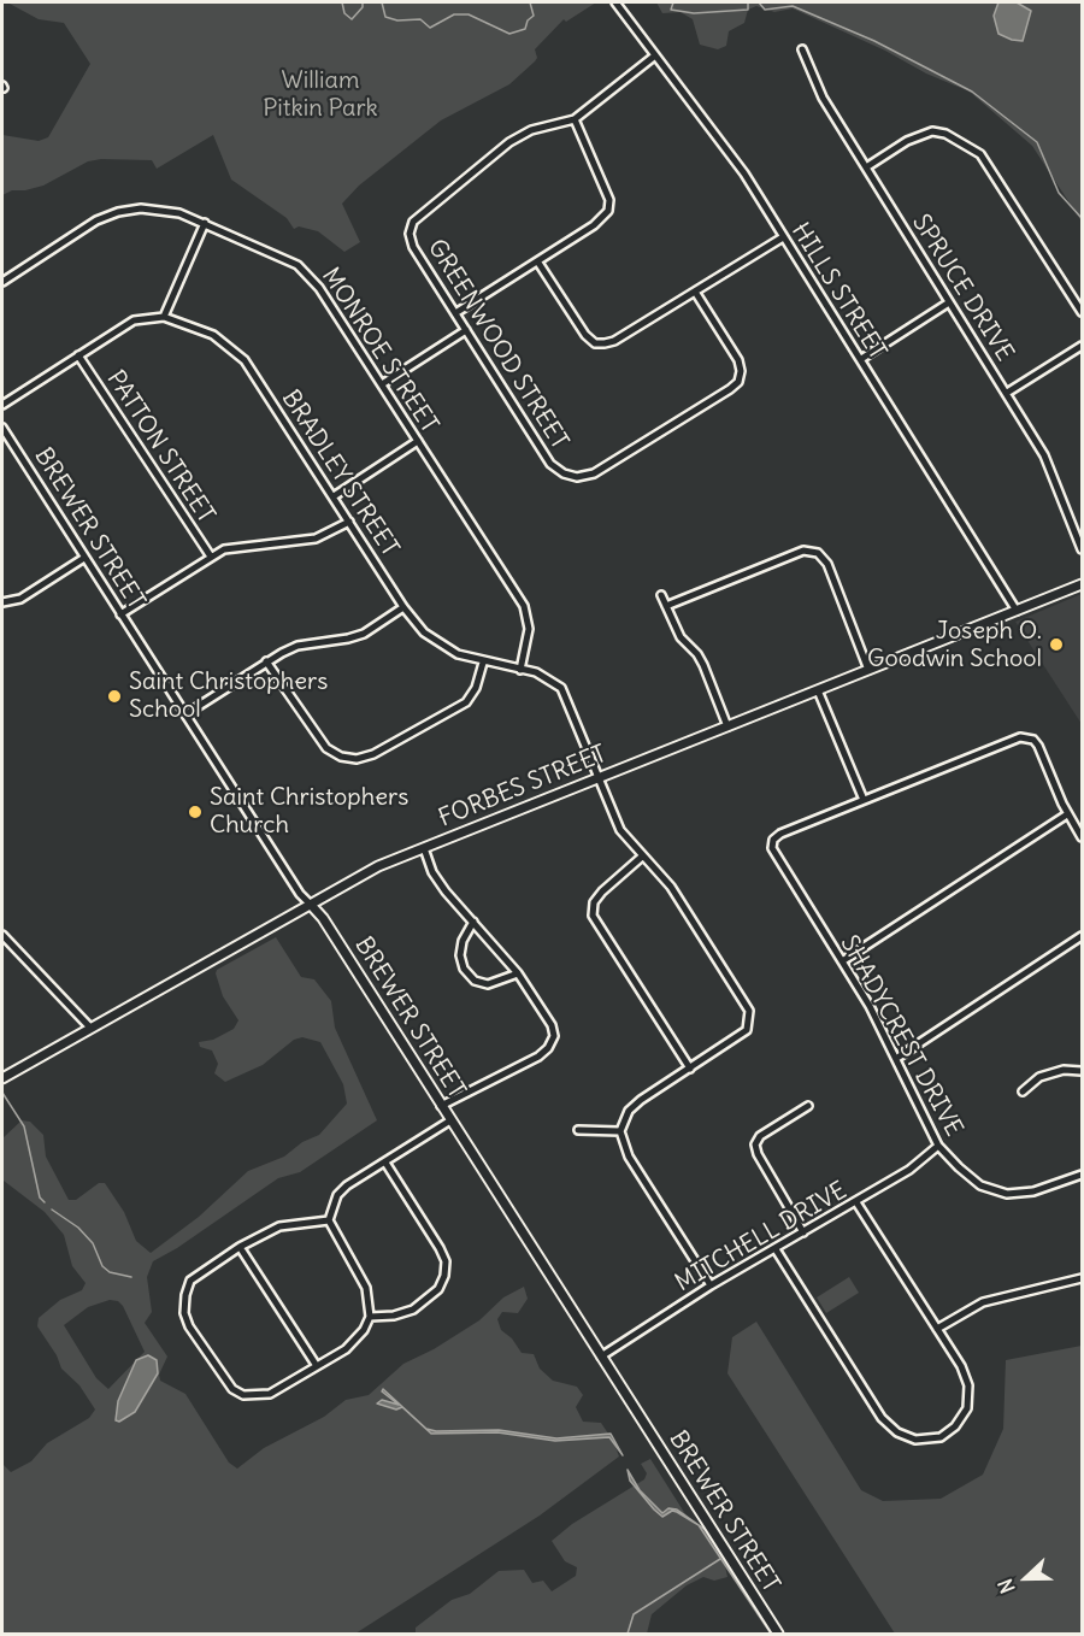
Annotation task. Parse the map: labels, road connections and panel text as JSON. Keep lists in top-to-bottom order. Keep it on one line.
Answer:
{"streets":{"main road":["BREWER STREET","FORBES STREET"],"street":["SPRUCE DRIVE","HILLS STREET","GREENWOOD STREET","MONROE STREET","PATTON STREET","BRADLEY STREET","SHADYCREST DRIVE","MITCHELL DRIVE"]},"crossings":[["HILLS STREET","GREENWOOD STREET"],["HILLS STREET","FORBES STREET"],["MONROE STREET","BRADLEY STREET"],["BRADLEY STREET","FORBES STREET"],["BREWER STREET","FORBES STREET"],["BREWER STREET","MITCHELL DRIVE"],["SHADYCREST DRIVE","MITCHELL DRIVE"]],"parks":["William Pitkin Park"],"places":["Joseph O. Goodwin School","Saint Christophers School","Saint Christophers Church"],"north":"left"}
